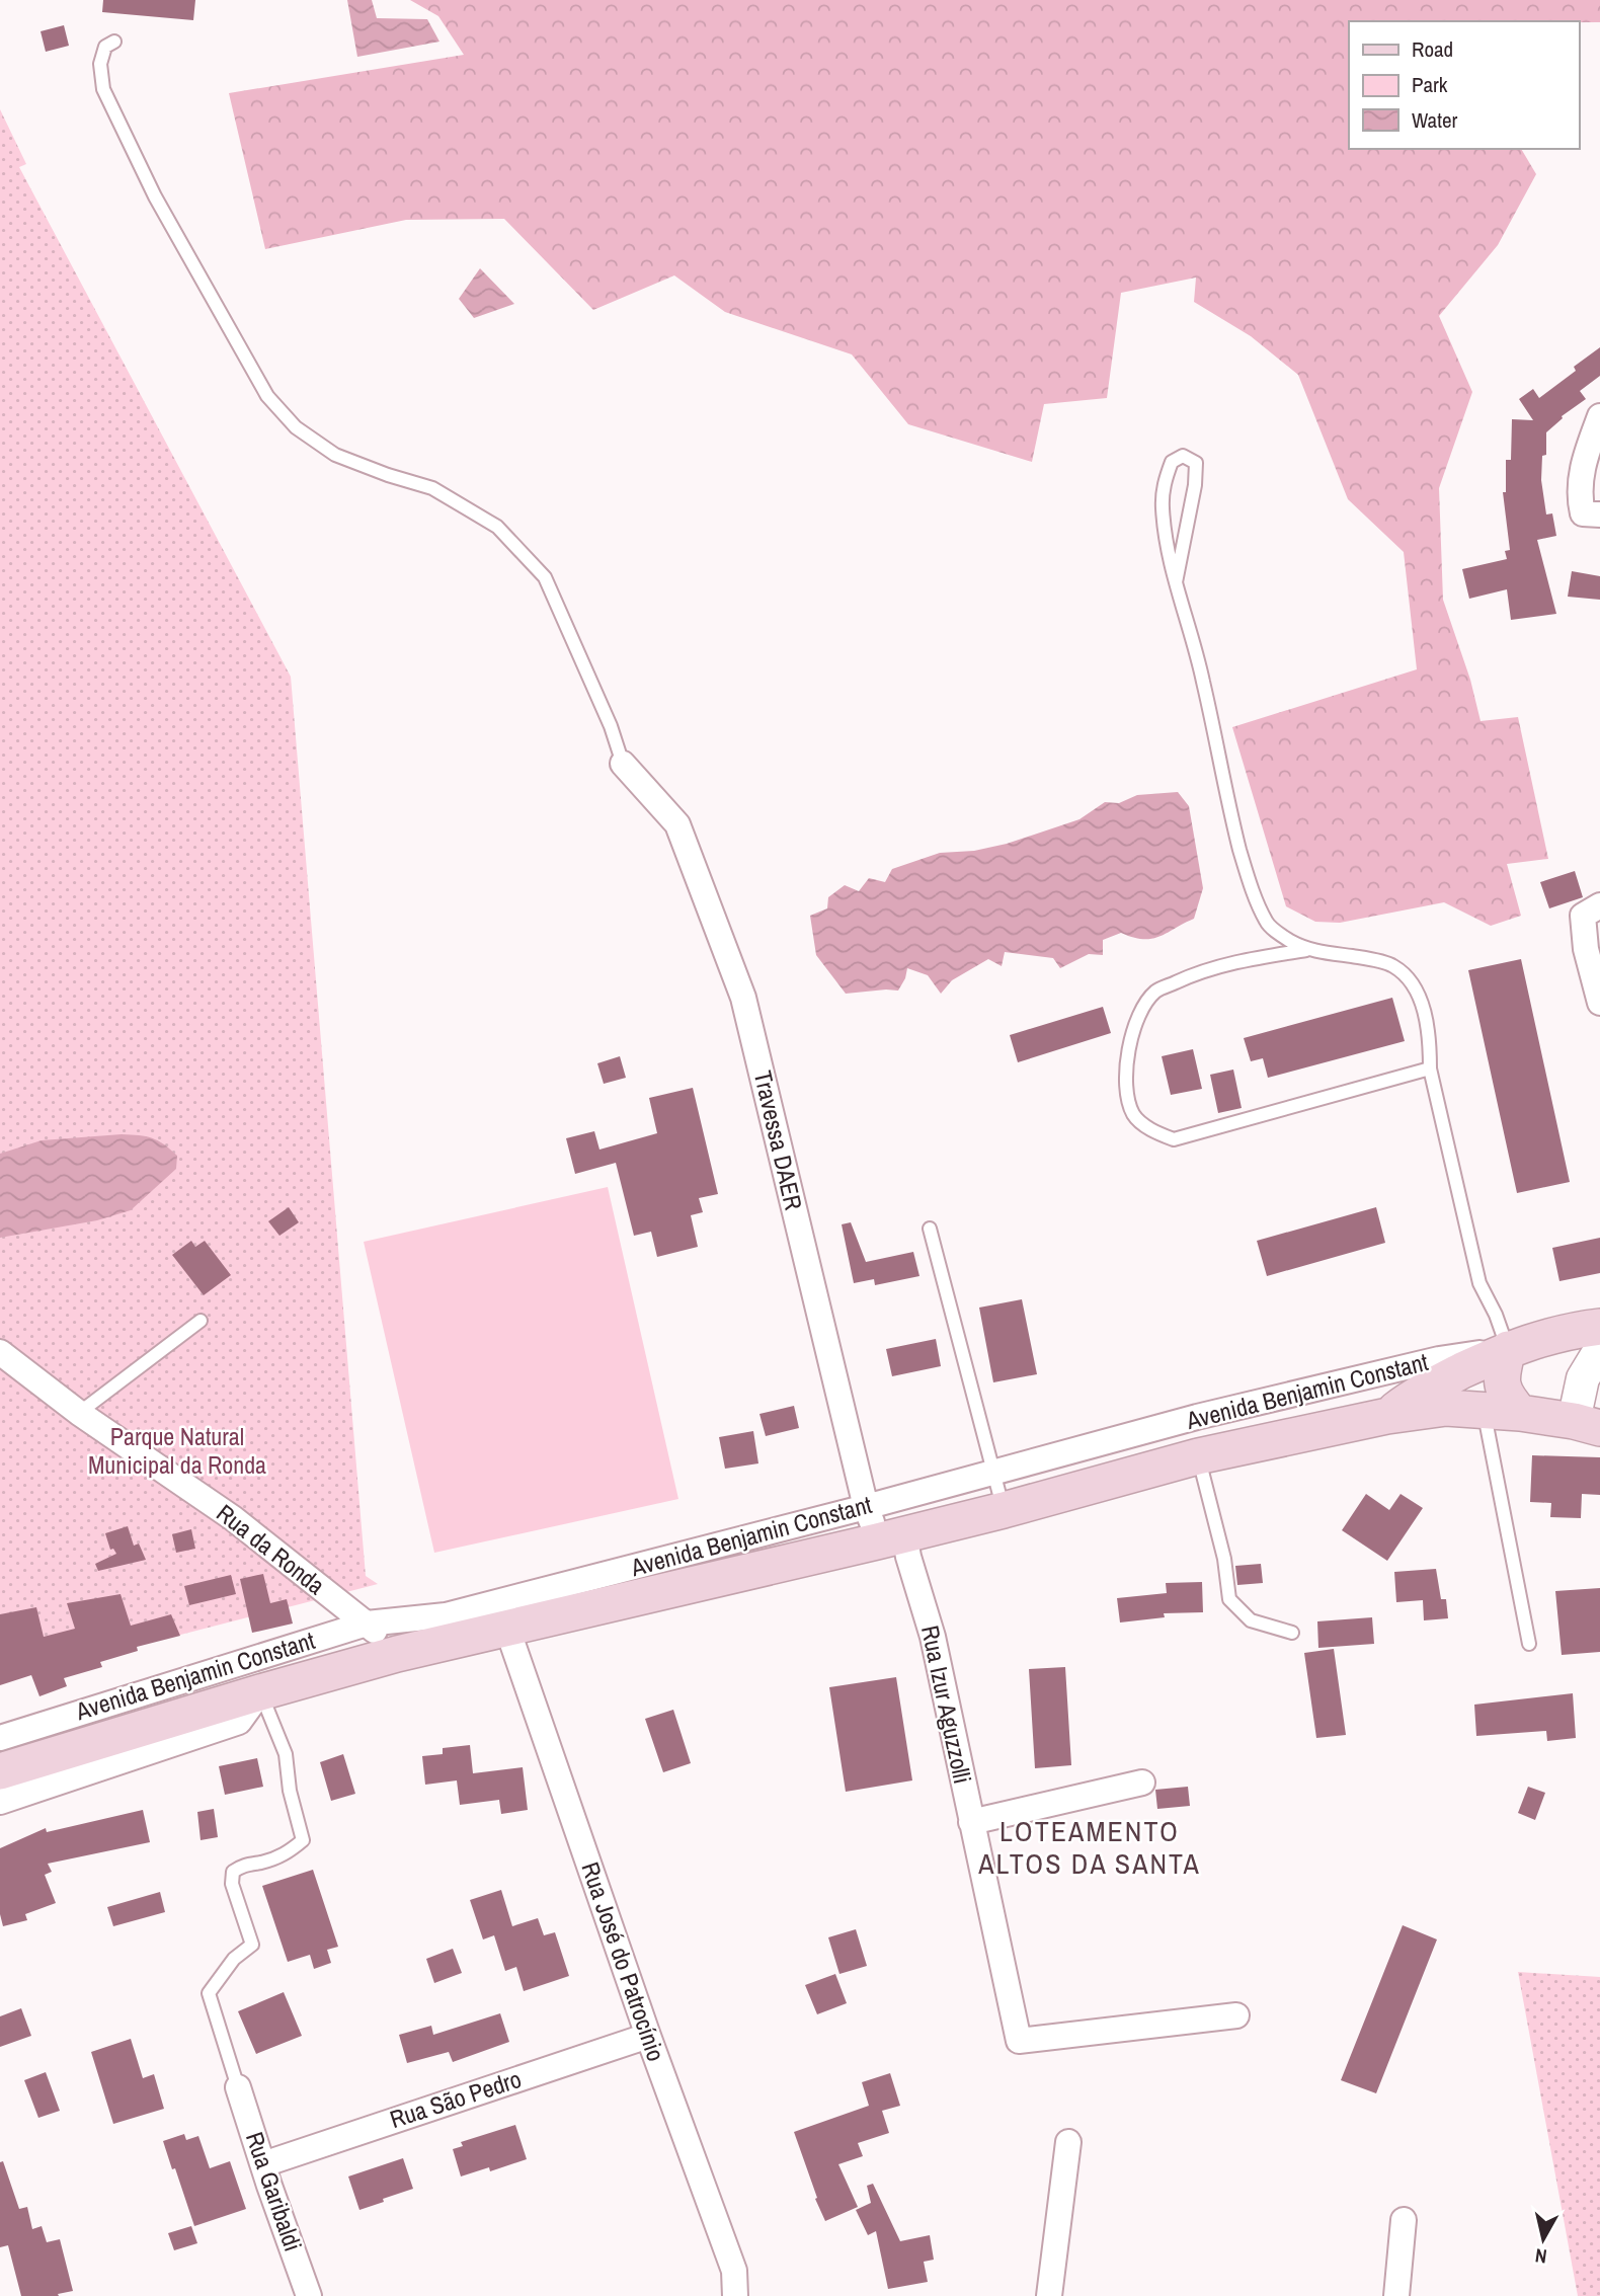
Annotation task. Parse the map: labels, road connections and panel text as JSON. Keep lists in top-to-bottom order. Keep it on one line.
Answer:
{"streets":{"main road":["Avenida Benjamin Constant"],"street":["Travessa DAER","Rua da Ronda","Rua Izur Aguzzolli","Rua José do Patrocínio","Rua São Pedro","Rua Garibaldi"]},"crossings":[["Travessa DAER","Avenida Benjamin Constant"],["Travessa DAER","Rua Izur Aguzzolli"],["Avenida Benjamin Constant","Rua da Ronda"],["Avenida Benjamin Constant","Rua Izur Aguzzolli"],["Avenida Benjamin Constant","Rua José do Patrocínio"],["Rua José do Patrocínio","Rua São Pedro"],["Rua São Pedro","Rua Garibaldi"]],"districts":["LOTEAMENTO ALTOS DA SANTA"],"parks":["Parque Natural Municipal da Ronda"],"legend":["Road","Park","Water"],"north":"bottom"}
